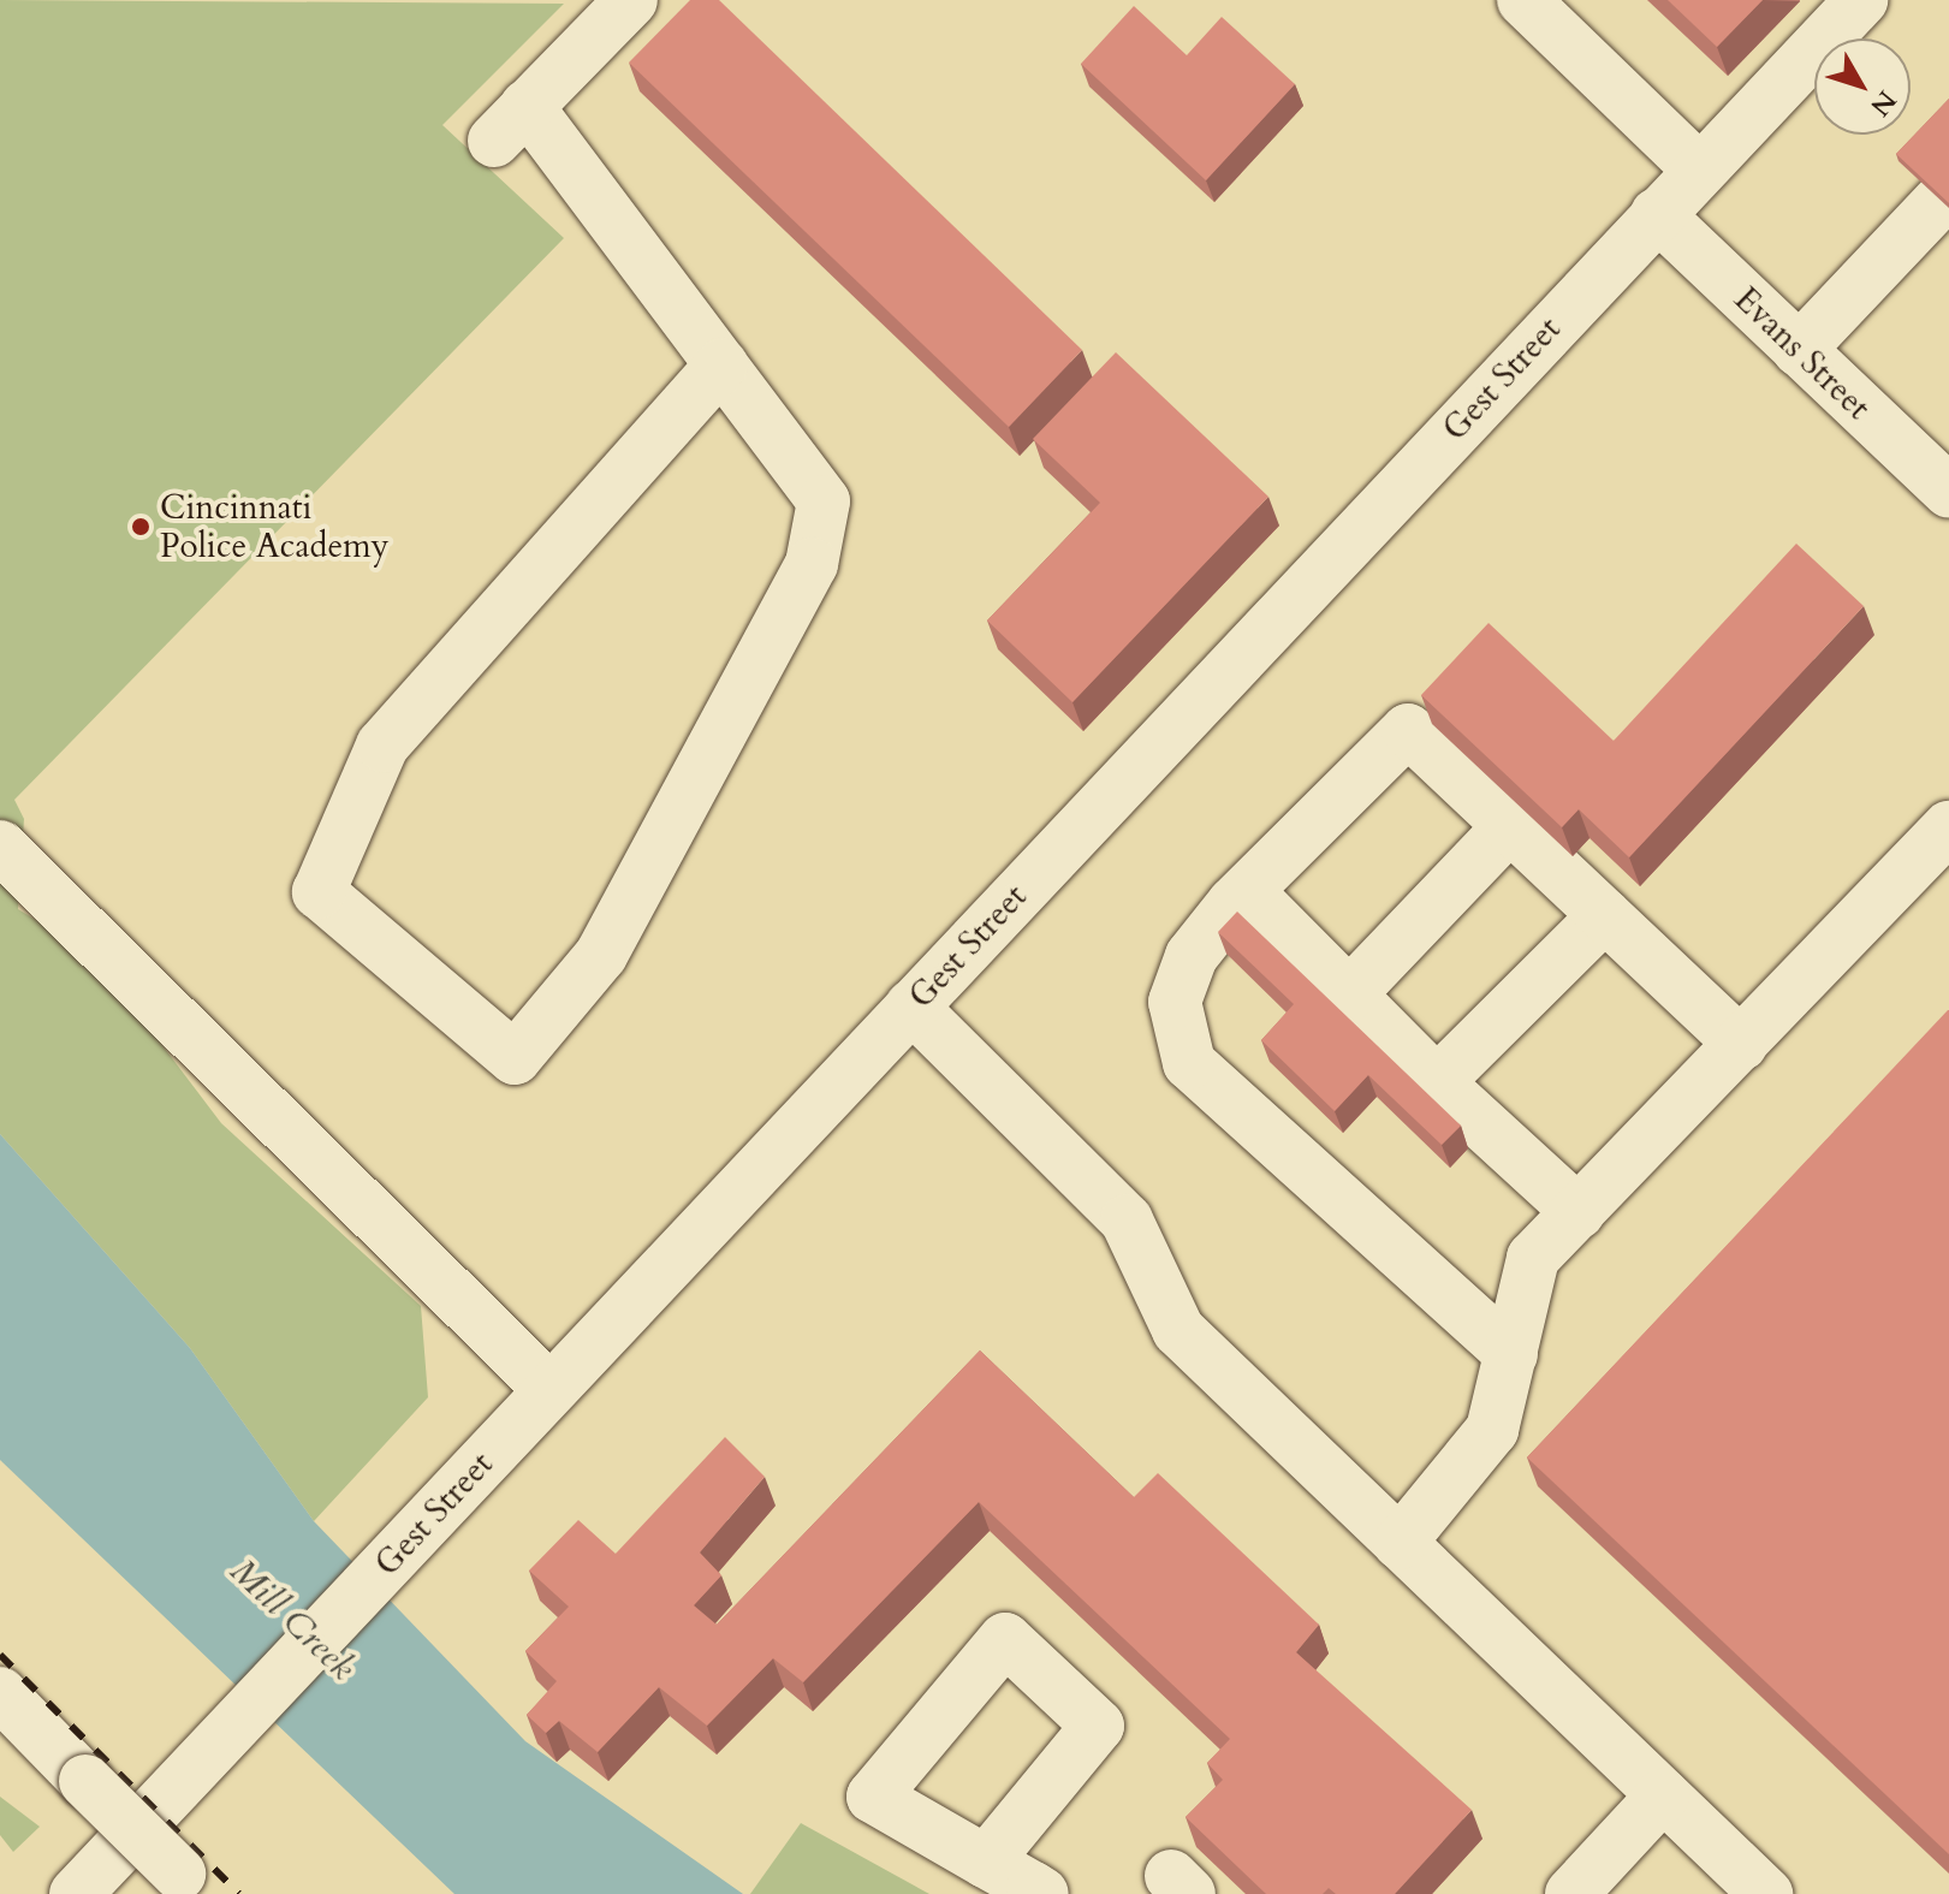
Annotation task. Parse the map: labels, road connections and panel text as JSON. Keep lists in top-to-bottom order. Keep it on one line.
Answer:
{"streets":{"street":["Evans Street","Gest Street"]},"crossings":[["Evans Street","Gest Street"]],"water":["Mill Creek"],"places":["Cincinnati Police Academy"],"north":"bottom right"}
